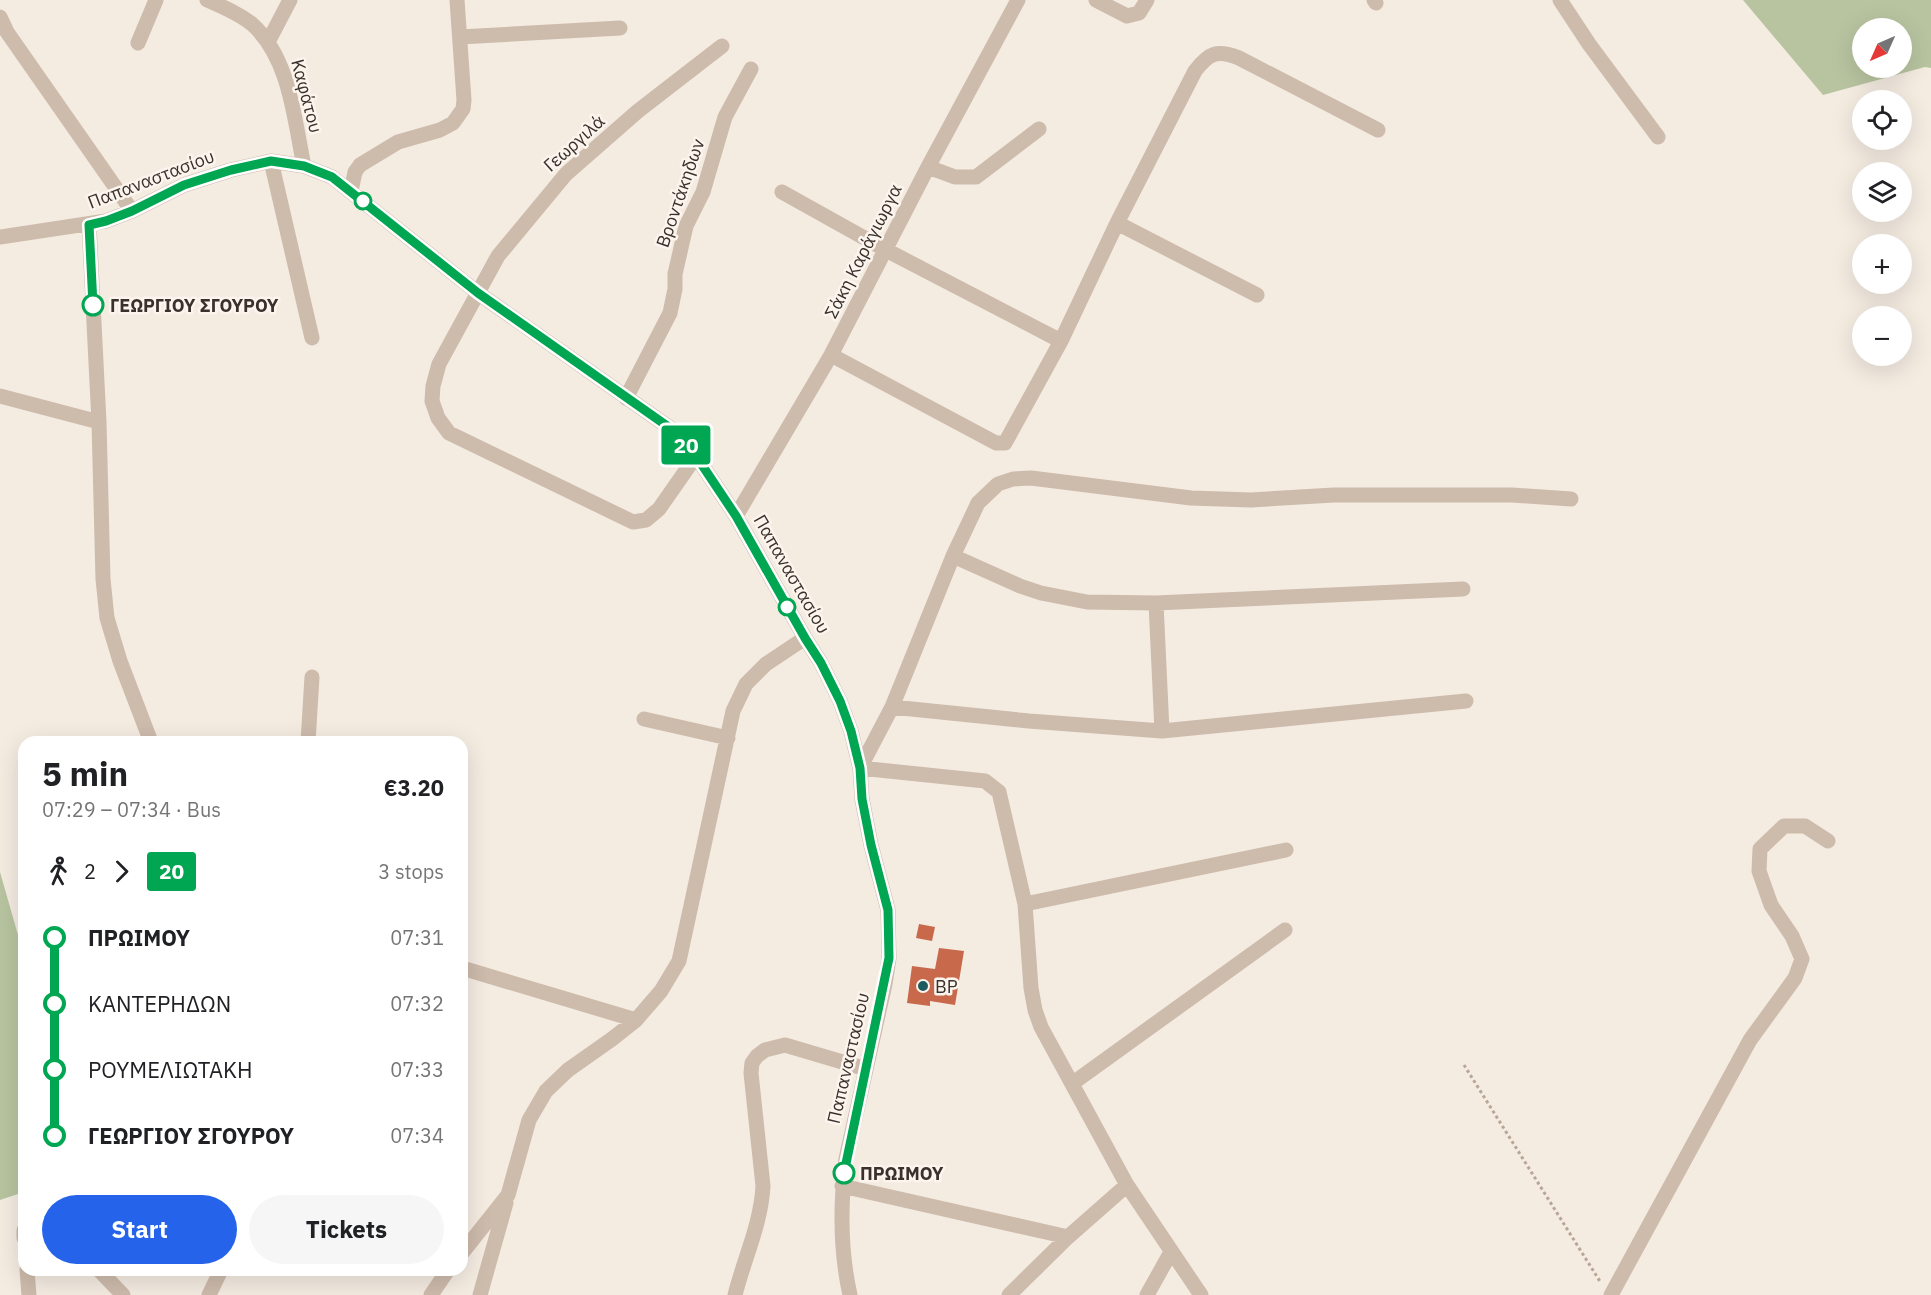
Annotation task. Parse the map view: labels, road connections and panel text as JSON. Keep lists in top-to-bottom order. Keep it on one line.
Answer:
{"streets":{"street":["Καφάτου","Γεωργιλά","Παπαναστασίου","Βροντάκηδων","Σάκη Καράγιωργα"]},"crossings":[["Καφάτου","Παπαναστασίου"],["Γεωργιλά","Παπαναστασίου"],["Παπαναστασίου","Βροντάκηδων"],["Παπαναστασίου","Σάκη Καράγιωργα"]],"places":["ΓΕΩΡΓΙΟΥ ΣΓΟΥΡΟΥ","BP","ΠΡΩΙΜΟΥ"],"lines":["bus line 20"],"north":"bottom left","page":{"on_map":"20","map_buttons":["+","−"],"heading":["5 min","07:29 – 07:34 · Bus","€3.20"],"legs":["2","20","3 stops"],"list":[{"name":"ΠΡΩΙΜΟΥ","value":"07:31"},{"name":"ΚΑΝΤΕΡΗΔΩΝ","value":"07:32"},{"name":"ΡΟΥΜΕΛΙΩΤΑΚΗ","value":"07:33"},{"name":"ΓΕΩΡΓΙΟΥ ΣΓΟΥΡΟΥ","value":"07:34"}],"buttons":["Start","Tickets"]}}
